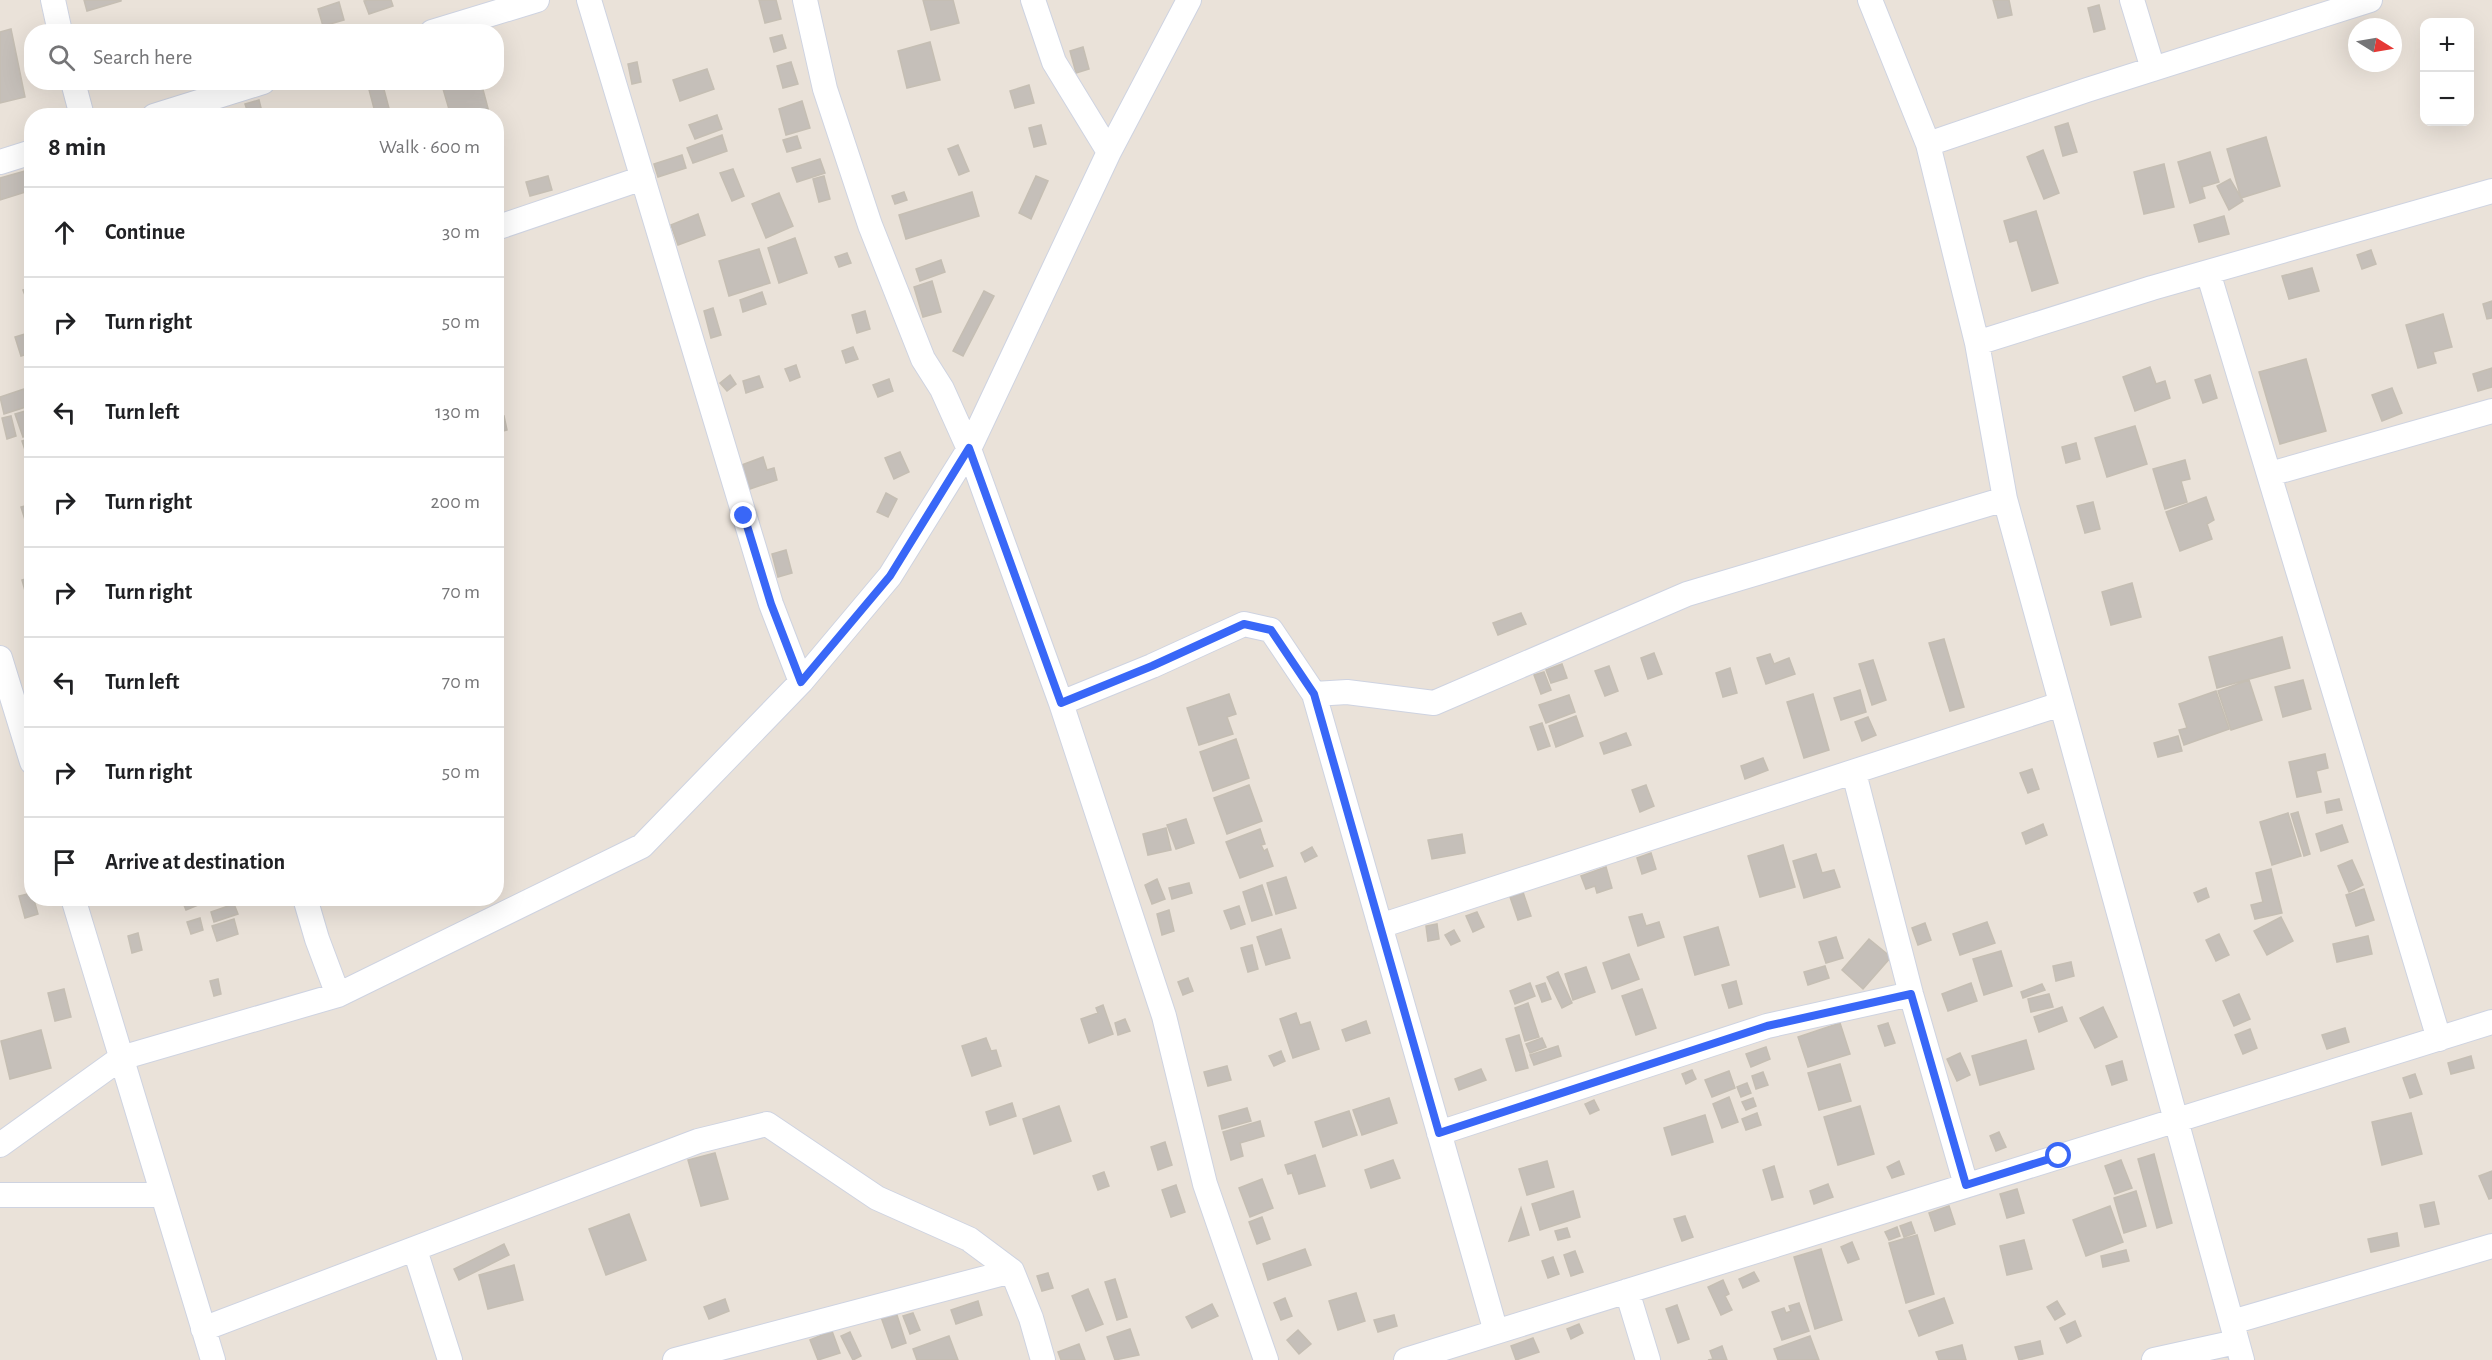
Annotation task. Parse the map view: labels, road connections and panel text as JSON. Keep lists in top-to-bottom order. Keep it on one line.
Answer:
{"north":"right","page":{"map_buttons":["+","−"],"search":"Search here","heading":["8 min","Walk · 600 m"],"list":[["Continue","30 m"],["Turn right","50 m"],["Turn left","130 m"],["Turn right","200 m"],["Turn right","70 m"],["Turn left","70 m"],["Turn right","50 m"],"Arrive at destination"]}}
